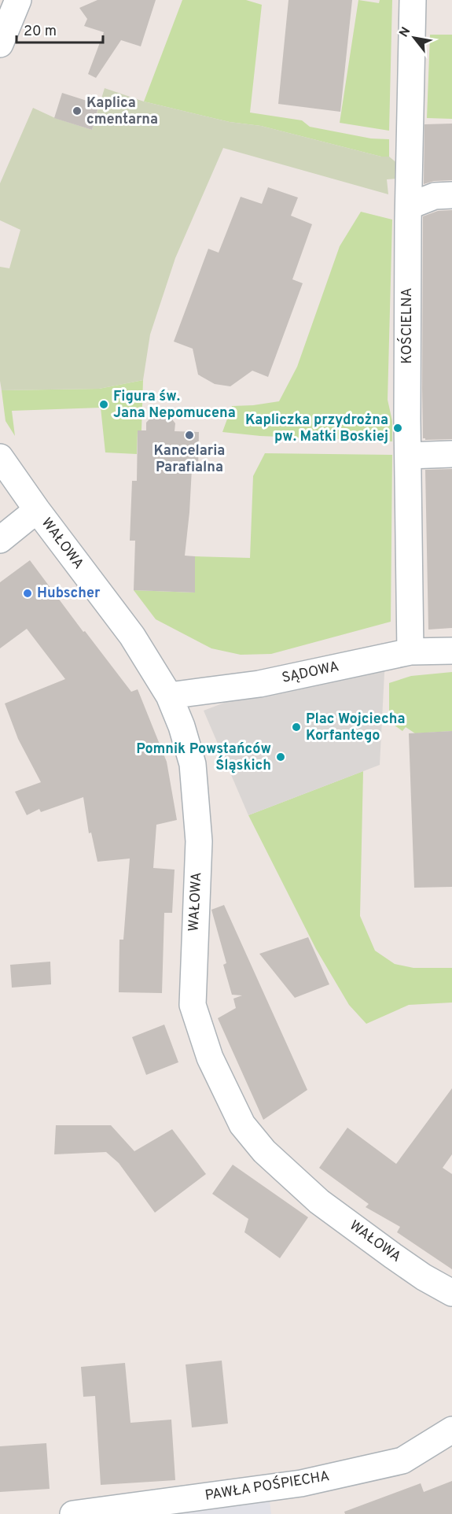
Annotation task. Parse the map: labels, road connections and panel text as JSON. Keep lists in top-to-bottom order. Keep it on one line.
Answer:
{"streets":{"street":["KOŚCIELNA","WAŁOWA","SĄDOWA","PAWŁA POŚPIECHA"]},"crossings":[["KOŚCIELNA","SĄDOWA"],["WAŁOWA","SĄDOWA"]],"places":["Kaplica cmentarna","Figura św. Jana Nepomucena","Kapliczka przydrożna pw. Matki Boskiej","Kancelaria Parafialna","Hubscher","Plac Wojciecha Korfantego","Pomnik Powstańców Śląskich"],"scale_bar":"20 m","north":"top left"}
